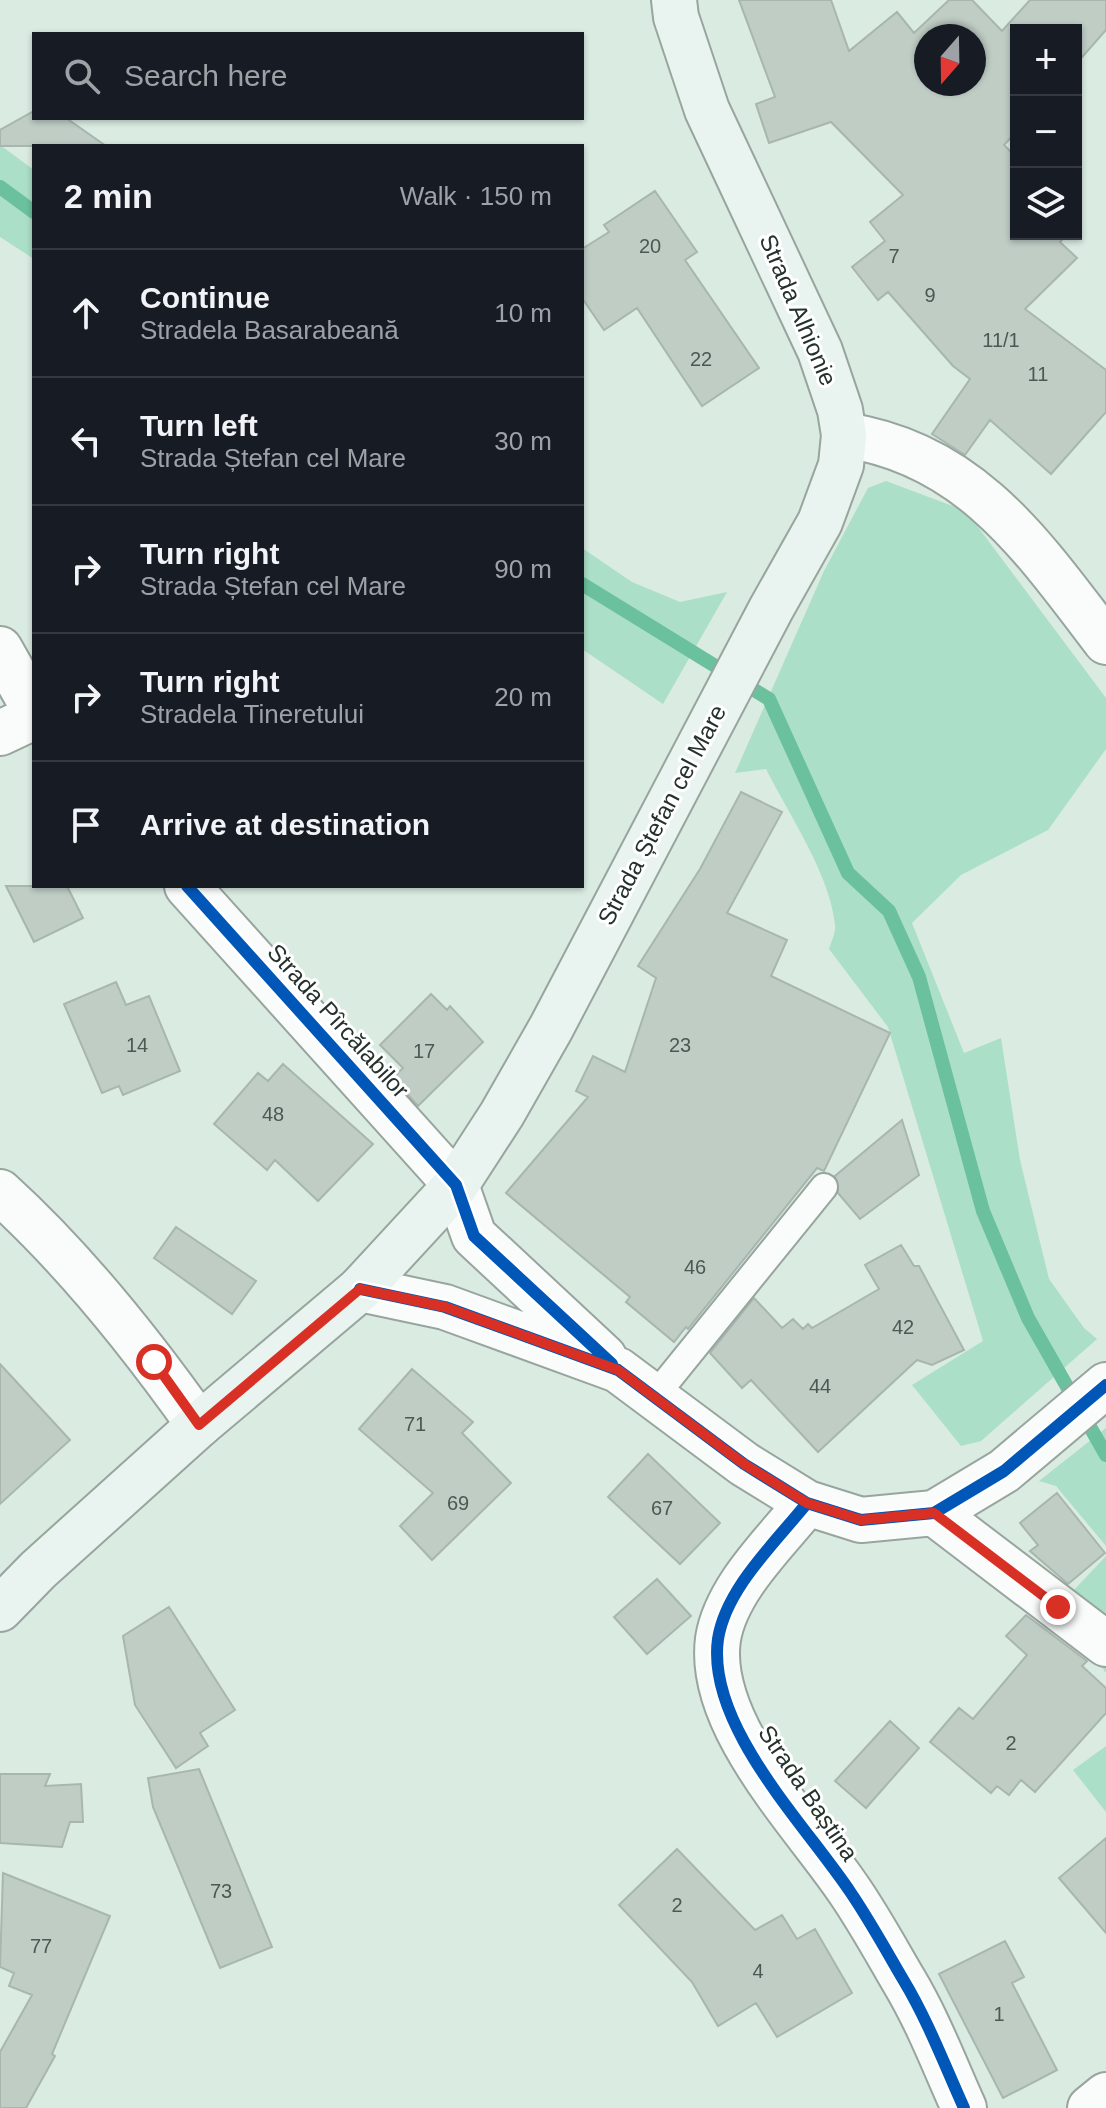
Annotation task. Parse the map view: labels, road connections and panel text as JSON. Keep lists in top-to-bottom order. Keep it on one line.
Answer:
{"streets":{"main road":["Strada Alhionie","Strada Ștefan cel Mare"],"street":["Strada Pîrcălabilor","Strada Baștina"]},"crossings":[["Strada Alhionie","Strada Ștefan cel Mare"],["Strada Ștefan cel Mare","Strada Pîrcălabilor"]],"house_numbers":["20","7","9","11/1","22","11","14","23","17","48","46","42","44","71","69","67","2","73","2","77","4","1"],"north":"bottom","page":{"map_buttons":["+","−"],"search":"Search here","heading":["2 min","Walk · 150 m"],"list":[["Continue","Stradela Basarabeană","10 m"],["Turn left","Strada Ștefan cel Mare","30 m"],["Turn right","Strada Ștefan cel Mare","90 m"],["Turn right","Stradela Tineretului","20 m"],"Arrive at destination"]}}
